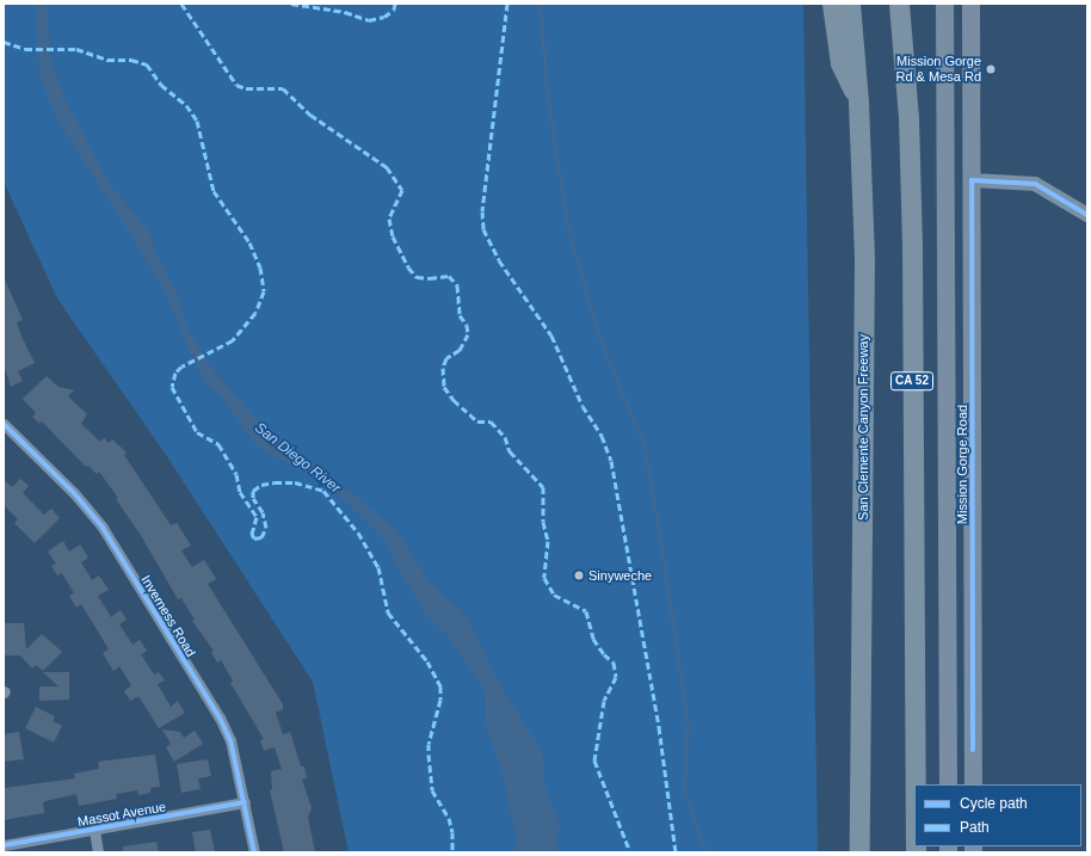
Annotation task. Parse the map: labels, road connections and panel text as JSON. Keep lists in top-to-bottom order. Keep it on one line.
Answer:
{"streets":{"highway":["CA 52","San Clemente Canyon Freeway"],"main road":["Mission Gorge Road"],"street":["Inverness Road","Massot Avenue"]},"crossings":[["Inverness Road","Massot Avenue"]],"water":["San Diego River"],"places":["Mission Gorge Rd & Mesa Rd","Sinyweche"],"legend":["Cycle path","Path"]}
